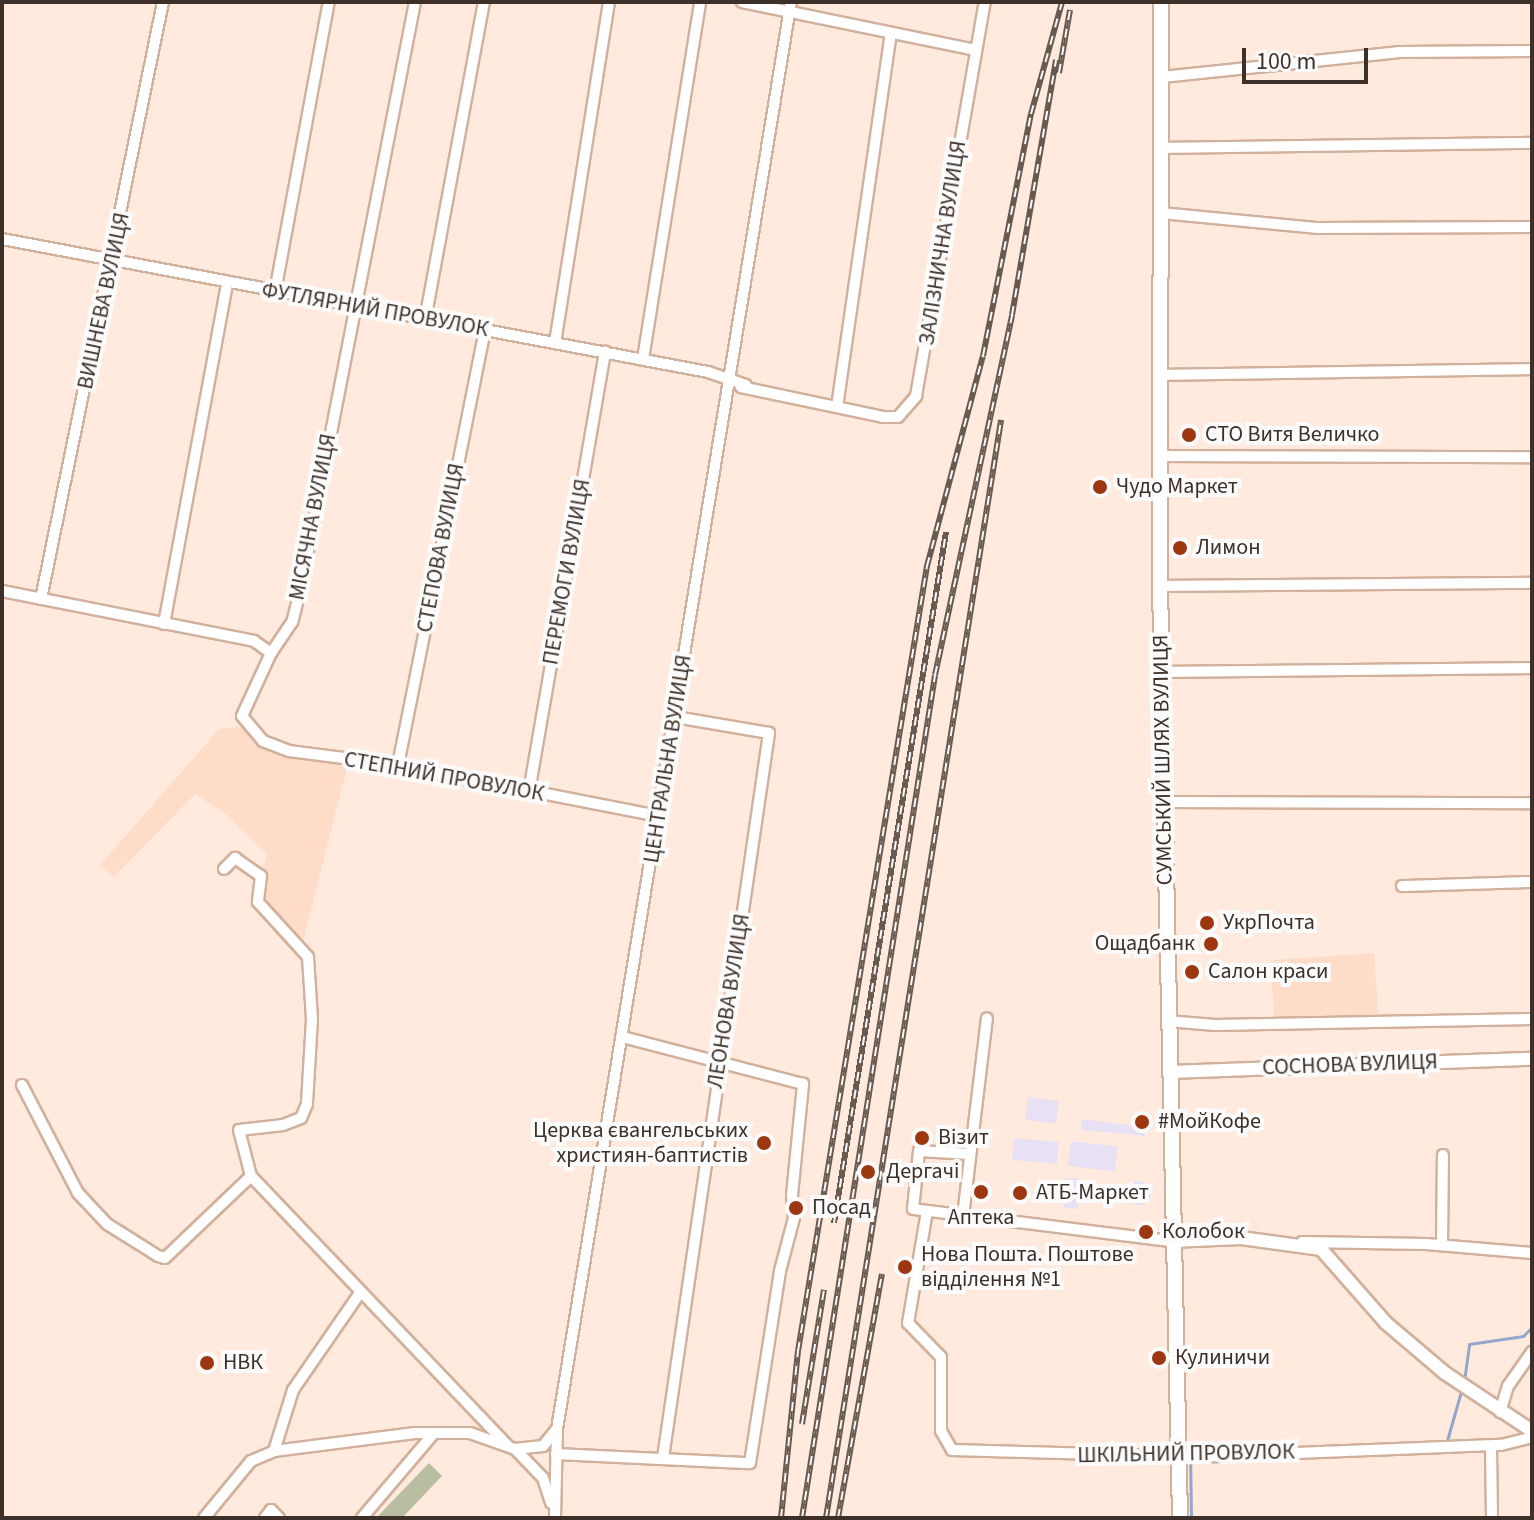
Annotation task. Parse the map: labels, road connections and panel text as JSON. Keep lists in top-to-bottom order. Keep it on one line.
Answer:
{"streets":{"main road":["СУМСЬКИЙ ШЛЯХ ВУЛИЦЯ"],"street":["ЗАЛІЗНИЧНА ВУЛИЦЯ","ВИШНЕВА ВУЛИЦЯ","ФУТЛЯРНИЙ ПРОВУЛОК","МІСЯЧНА ВУЛИЦЯ","СТЕПОВА ВУЛИЦЯ","ПЕРЕМОГИ ВУЛИЦЯ","ЦЕНТРАЛЬНА ВУЛИЦЯ","СТЕПНИЙ ПРОВУЛОК","ЛЕОНОВА ВУЛИЦЯ","СОСНОВА ВУЛИЦЯ","ШКІЛЬНИЙ ПРОВУЛОК"]},"crossings":[["ЗАЛІЗНИЧНА ВУЛИЦЯ","ФУТЛЯРНИЙ ПРОВУЛОК"],["ВИШНЕВА ВУЛИЦЯ","ФУТЛЯРНИЙ ПРОВУЛОК"],["ФУТЛЯРНИЙ ПРОВУЛОК","МІСЯЧНА ВУЛИЦЯ"],["ФУТЛЯРНИЙ ПРОВУЛОК","СТЕПОВА ВУЛИЦЯ"],["ФУТЛЯРНИЙ ПРОВУЛОК","ПЕРЕМОГИ ВУЛИЦЯ"],["ФУТЛЯРНИЙ ПРОВУЛОК","ЦЕНТРАЛЬНА ВУЛИЦЯ"],["МІСЯЧНА ВУЛИЦЯ","СТЕПНИЙ ПРОВУЛОК"],["СТЕПОВА ВУЛИЦЯ","СТЕПНИЙ ПРОВУЛОК"],["ПЕРЕМОГИ ВУЛИЦЯ","СТЕПНИЙ ПРОВУЛОК"],["ЦЕНТРАЛЬНА ВУЛИЦЯ","СТЕПНИЙ ПРОВУЛОК"],["ЦЕНТРАЛЬНА ВУЛИЦЯ","ЛЕОНОВА ВУЛИЦЯ"],["СУМСЬКИЙ ШЛЯХ ВУЛИЦЯ","СОСНОВА ВУЛИЦЯ"],["СУМСЬКИЙ ШЛЯХ ВУЛИЦЯ","ШКІЛЬНИЙ ПРОВУЛОК"]],"places":["СТО Витя Величко","Чудо Маркет","Лимон","УкрПочта","Ощадбанк","Салон краси","#МойКофе","Візит","Церква євангельських християн-баптистів","Дергачі","Аптека","АТБ-Маркет","Посад","Колобок","Нова Пошта. Поштове відділення №1","Кулиничи","НВК"],"scale_bar":"100 m"}
